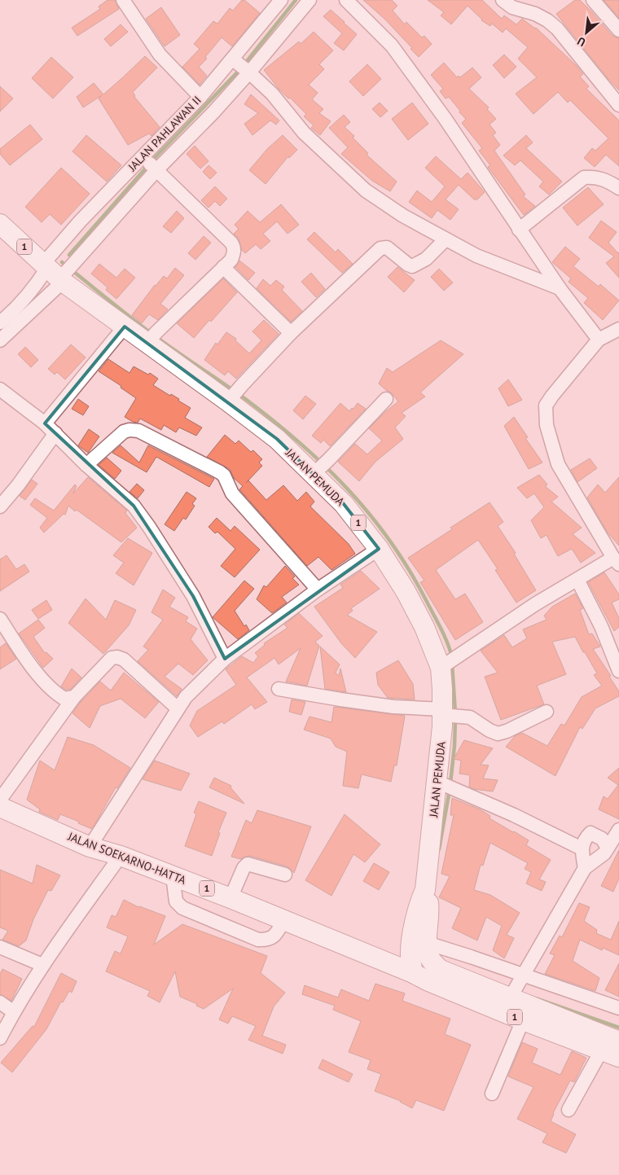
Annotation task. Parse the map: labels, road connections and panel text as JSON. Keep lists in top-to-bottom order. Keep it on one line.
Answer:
{"streets":{"highway":["1","JALAN PEMUDA","JALAN SOEKARNO-HATTA"],"street":["JALAN PAHLAWAN II"]},"crossings":[["JALAN PAHLAWAN II","JALAN PEMUDA"],["1","JALAN PEMUDA"],["1","JALAN SOEKARNO-HATTA"],["JALAN PEMUDA","JALAN SOEKARNO-HATTA"]],"north":"bottom left"}
